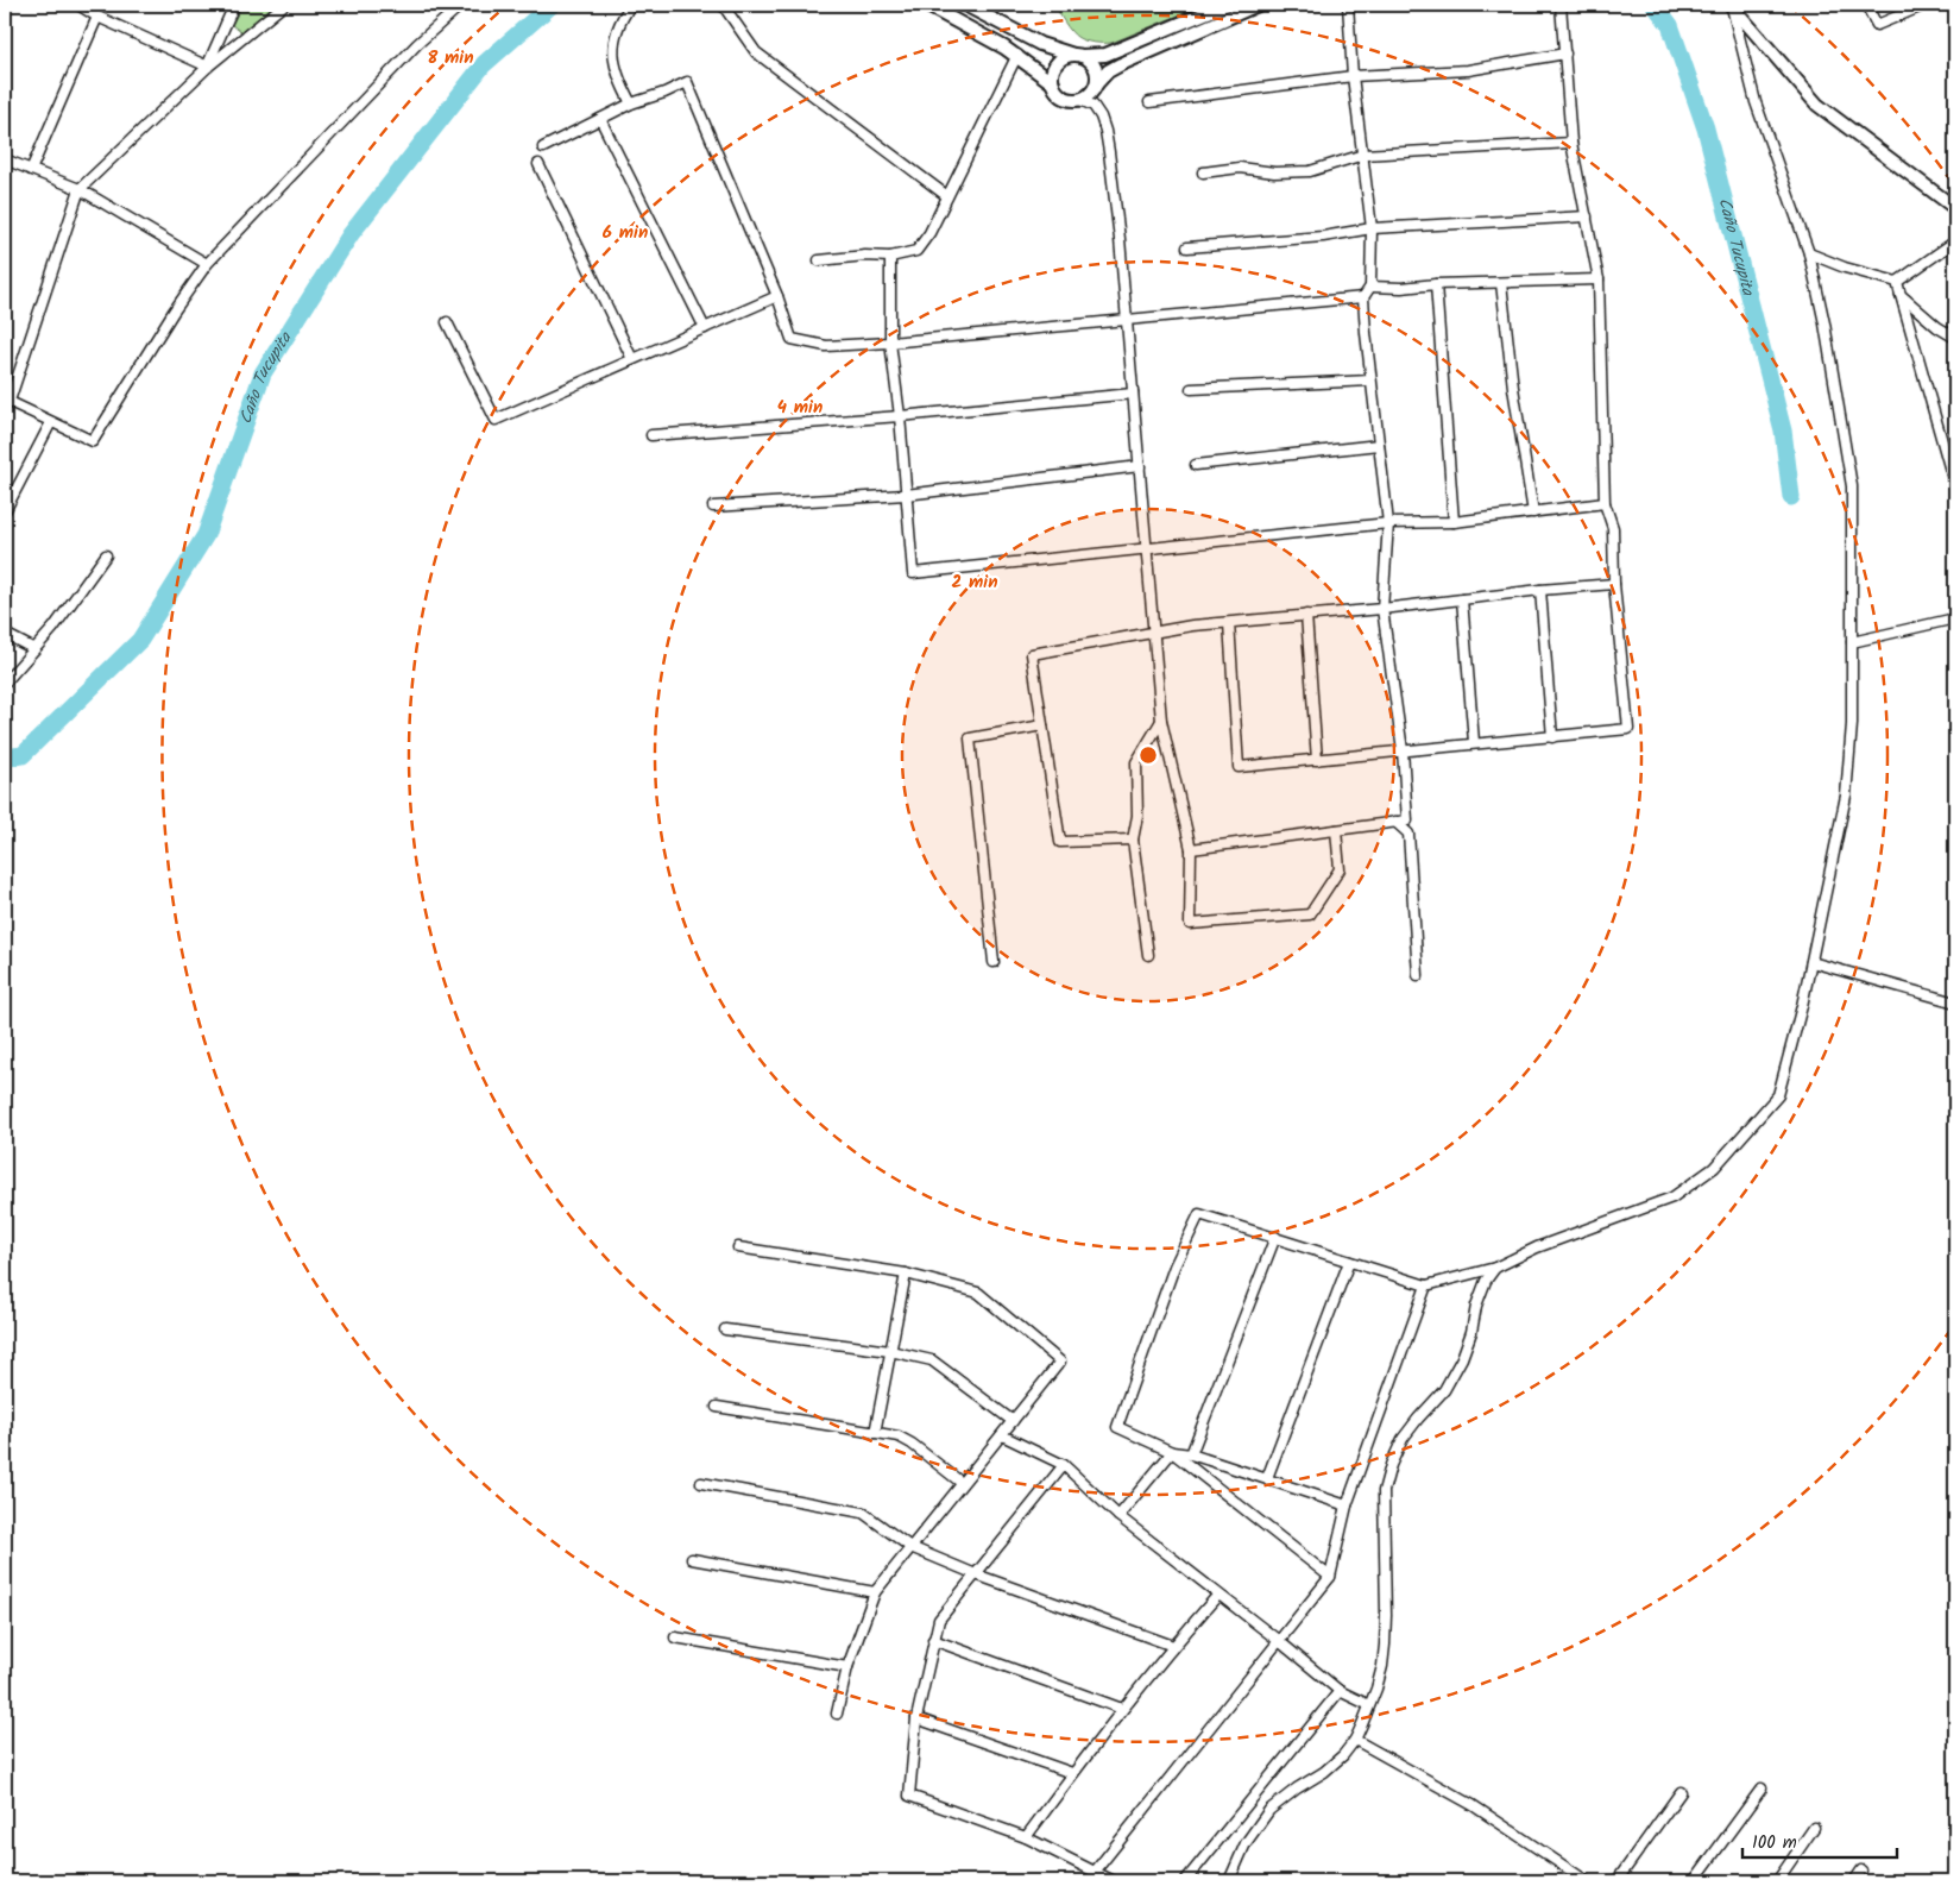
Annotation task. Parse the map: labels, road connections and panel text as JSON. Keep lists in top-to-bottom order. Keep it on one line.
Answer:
{"water":["Caño Tucupita"],"scale_bar":"100 m","rings":["8 min","6 min","4 min","2 min"]}
